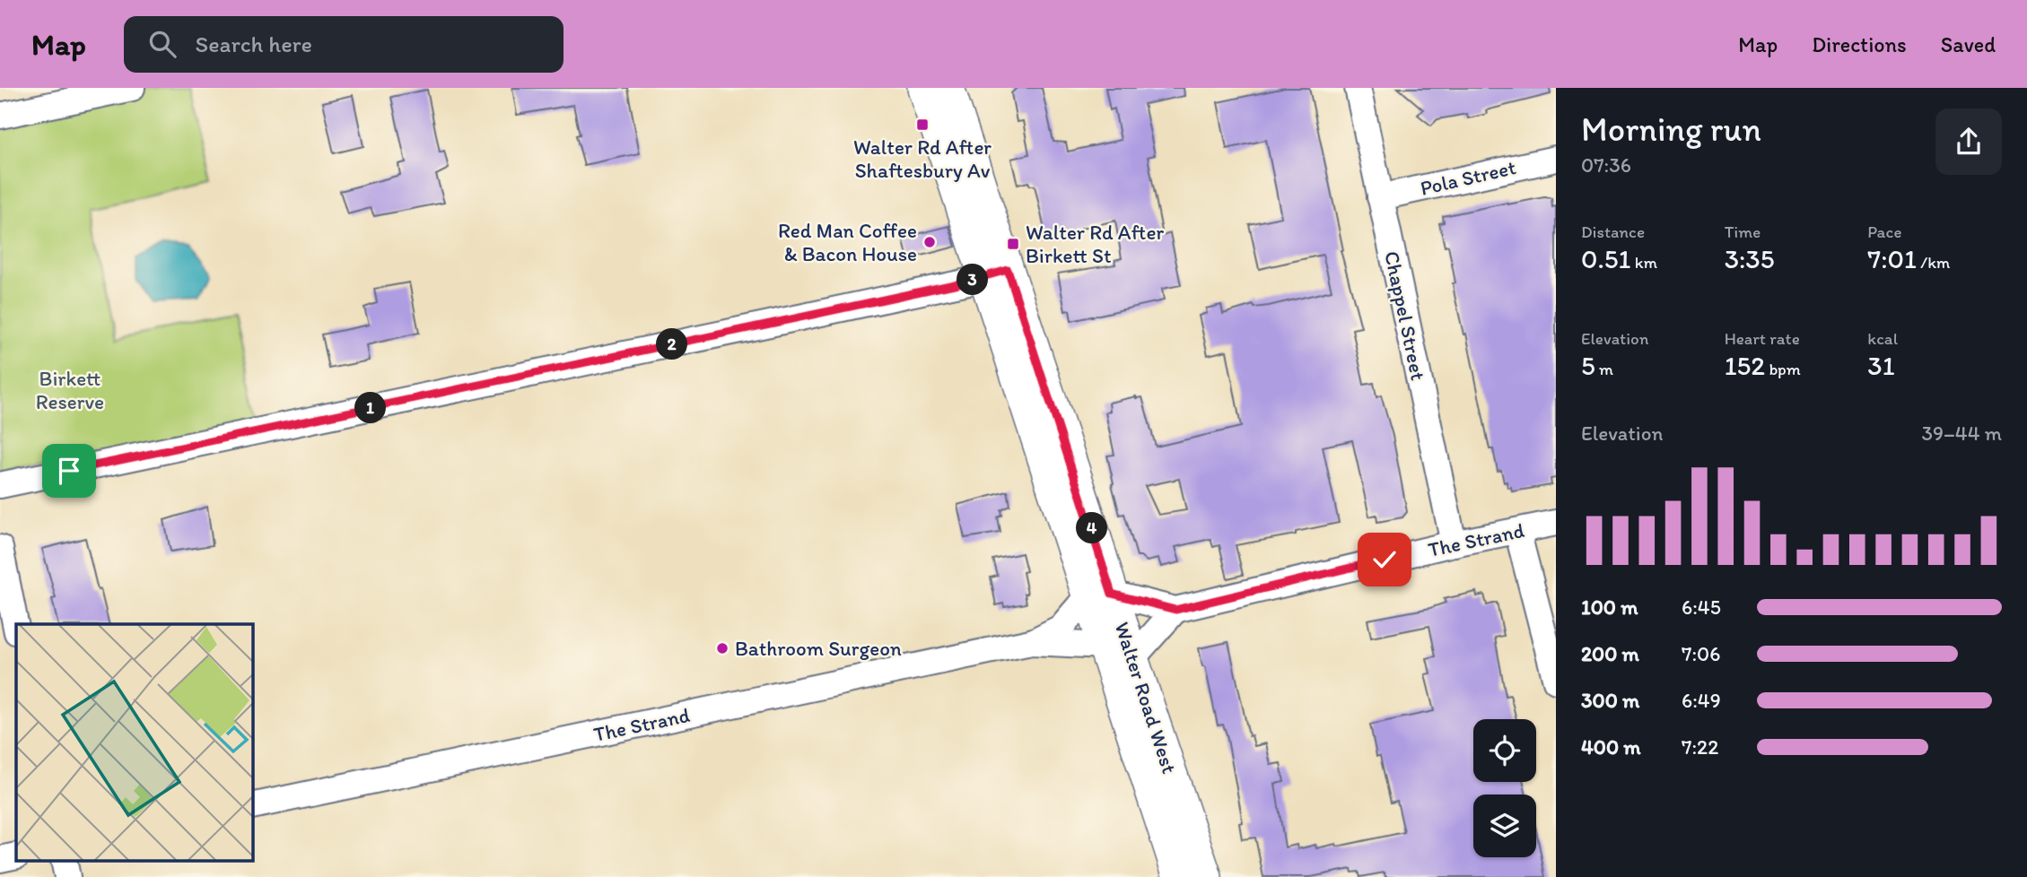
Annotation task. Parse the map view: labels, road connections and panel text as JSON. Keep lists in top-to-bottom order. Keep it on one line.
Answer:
{"streets":{"main road":["Walter Road West"],"street":["Pola Street","Chappel Street","The Strand"]},"crossings":[["Pola Street","Chappel Street"],["Chappel Street","The Strand"],["The Strand","Walter Road West"]],"parks":["Birkett Reserve"],"places":{"transit":["Walter Rd After Shaftesbury Av","Walter Rd After Birkett St"],"other":["Red Man Coffee & Bacon House","Bathroom Surgeon"]},"page":{"header":"Map","search":"Search here","nav":["Map","Directions","Saved"],"heading":["Morning run","07:36"],"stats":[["Distance","0.51 km"],["Time","3:35"],["Pace","7:01 /km"],["Elevation","5 m"],["Heart rate","152 bpm"],["kcal","31"]],"pins":["3","2","1","4"],"chart":["Elevation","39–44 m"],"list":[{"name":"100 m","note":"6:45"},{"name":"200 m","note":"7:06"},{"name":"300 m","note":"6:49"},{"name":"400 m","note":"7:22"}]}}
